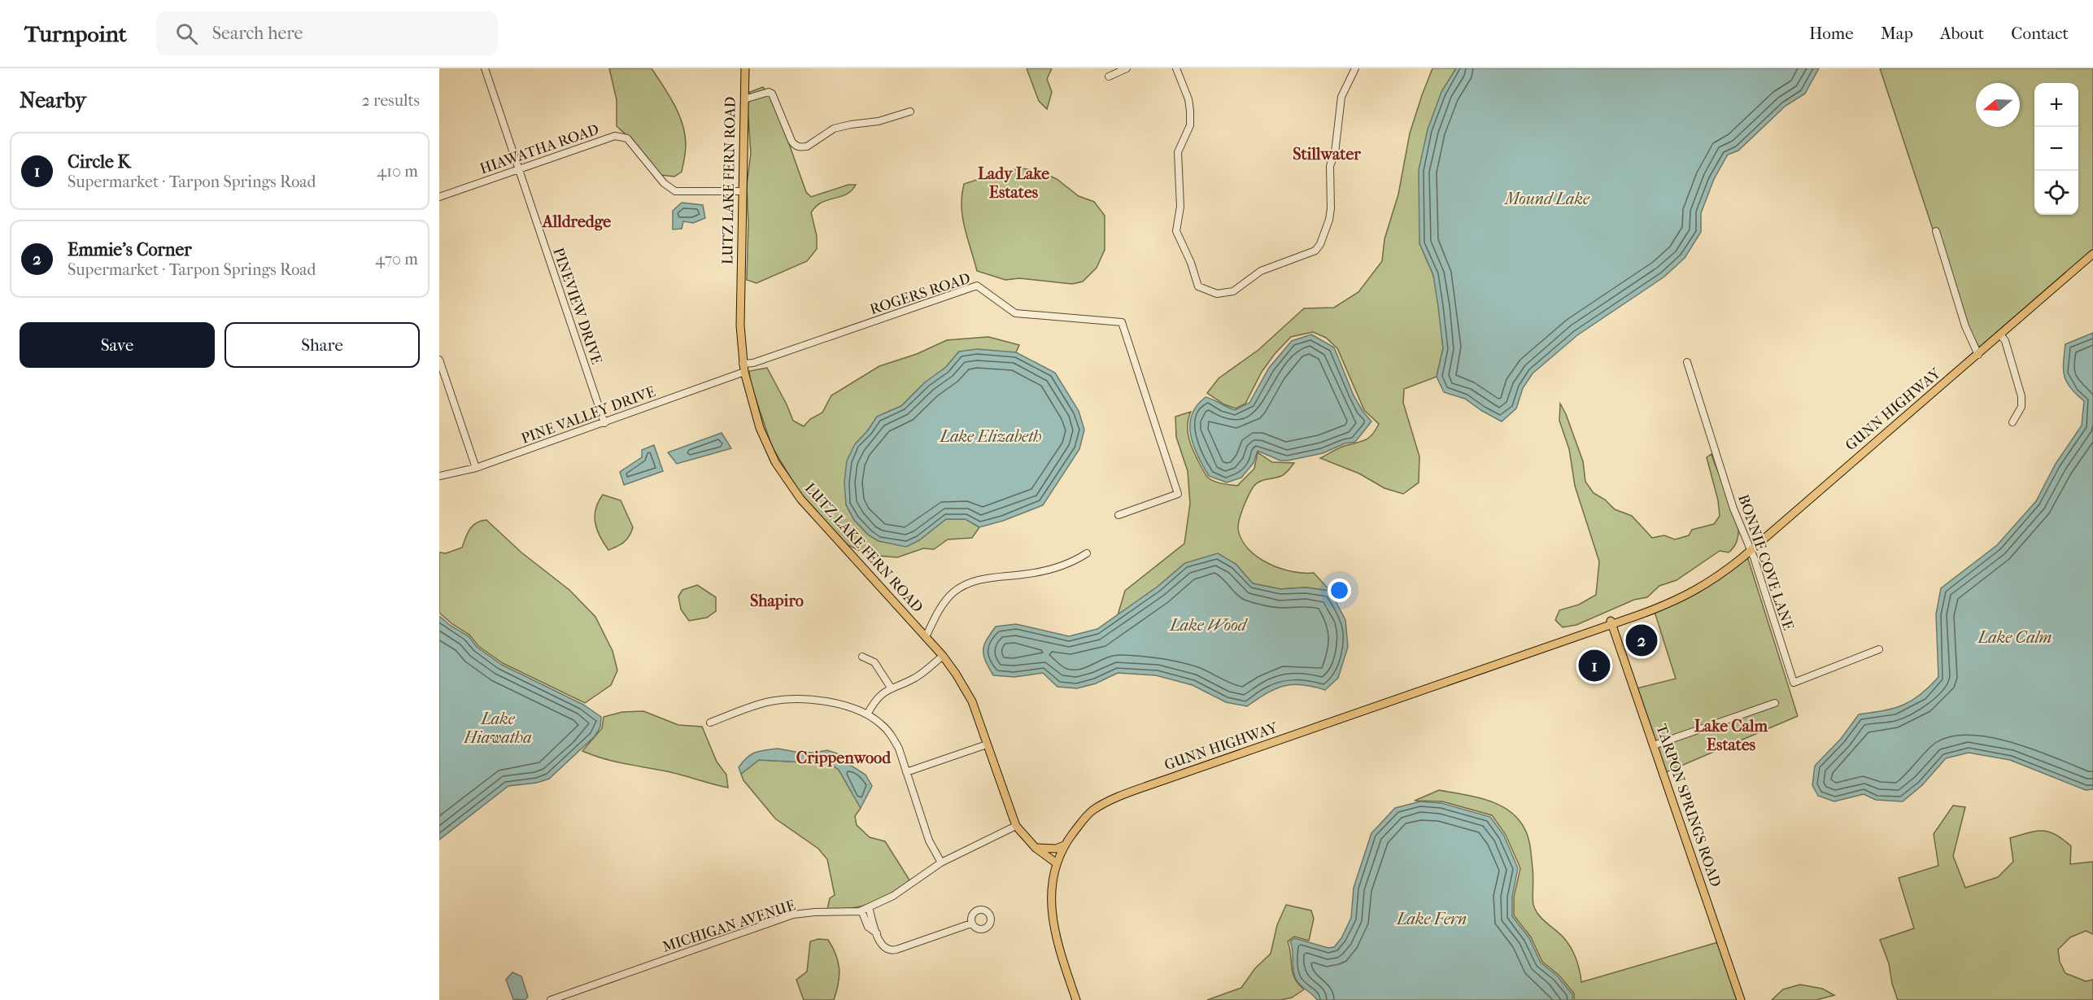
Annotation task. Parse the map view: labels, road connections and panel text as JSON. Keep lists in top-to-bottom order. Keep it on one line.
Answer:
{"streets":{"main road":["LUTZ LAKE FERN ROAD","GUNN HIGHWAY","TARPON SPRINGS ROAD"],"street":["HIAWATHA ROAD","ROGERS ROAD","PINEVIEW DRIVE","PINE VALLEY DRIVE","BONNIE COVE LANE","MICHIGAN AVENUE"]},"crossings":[["HIAWATHA ROAD","LUTZ LAKE FERN ROAD"],["HIAWATHA ROAD","PINEVIEW DRIVE"],["LUTZ LAKE FERN ROAD","ROGERS ROAD"],["LUTZ LAKE FERN ROAD","GUNN HIGHWAY"],["LUTZ LAKE FERN ROAD","PINE VALLEY DRIVE"],["LUTZ LAKE FERN ROAD","MICHIGAN AVENUE"],["ROGERS ROAD","PINE VALLEY DRIVE"],["PINEVIEW DRIVE","PINE VALLEY DRIVE"],["GUNN HIGHWAY","BONNIE COVE LANE"],["GUNN HIGHWAY","TARPON SPRINGS ROAD"]],"districts":["Stillwater","Lady Lake Estates","Alldredge","Shapiro","Lake Calm Estates","Crippenwood"],"water":["Mound Lake","Lake Elizabeth","Lake Wood","Lake Calm","Lake Hiawatha","Lake Fern"],"north":"left","page":{"header":"Turnpoint","search":"Search here","nav":["Home","Map","About","Contact"],"heading":["Nearby","2 results"],"map_buttons":["+","−"],"list":[{"mark":"1","name":"Circle K","note":"Supermarket · Tarpon Springs Road","value":"410 m"},{"mark":"2","name":"Emmie's Corner","note":"Supermarket · Tarpon Springs Road","value":"470 m"}],"buttons":["Save","Share"],"pins":["2","1"]}}
